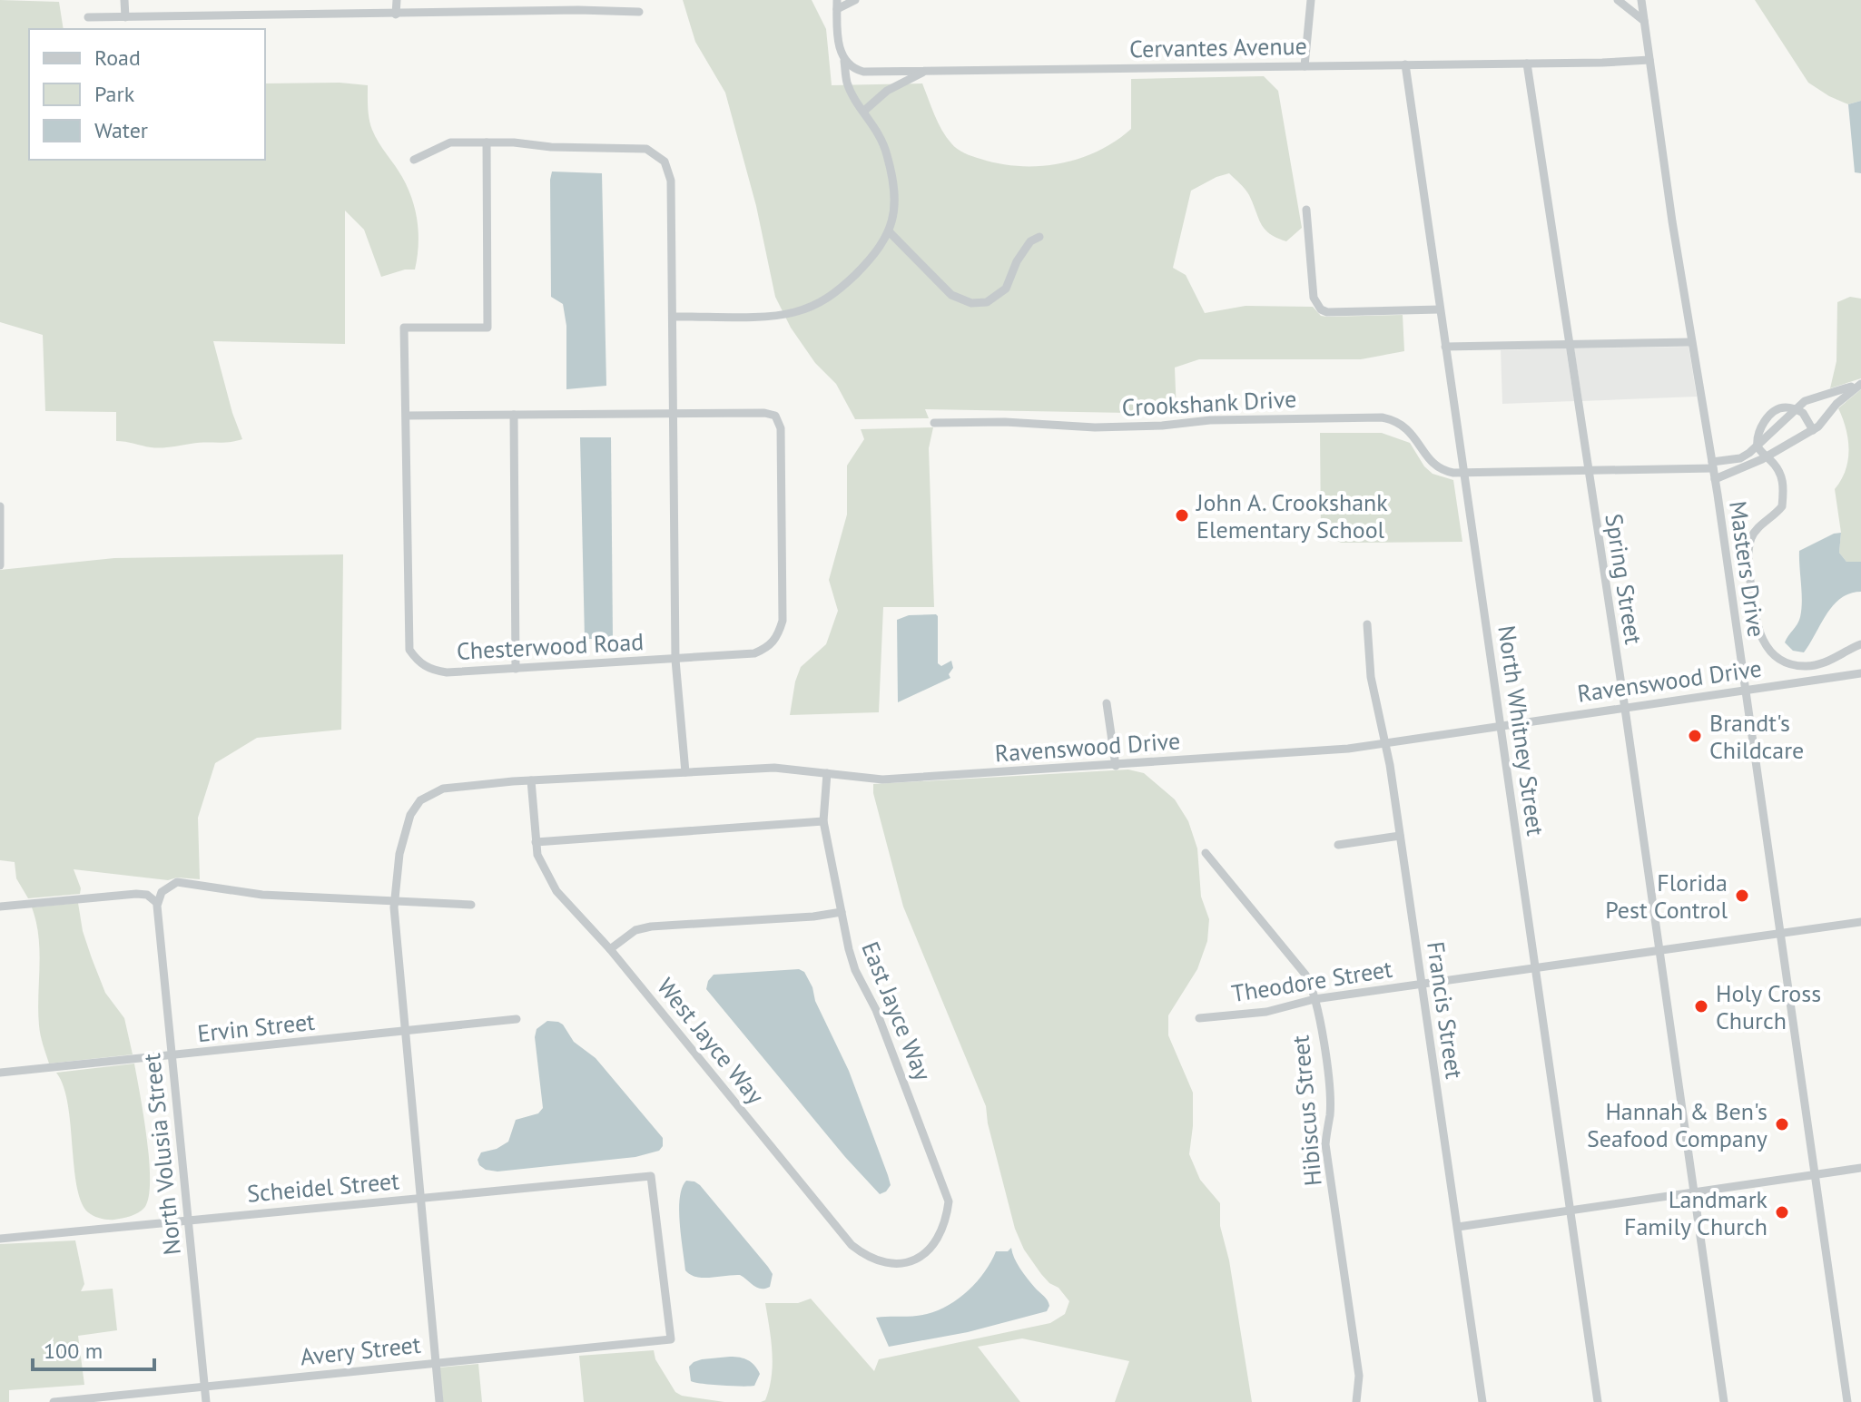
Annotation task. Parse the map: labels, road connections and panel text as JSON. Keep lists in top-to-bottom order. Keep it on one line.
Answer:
{"streets":{"street":["Cervantes Avenue","Crookshank Drive","Masters Drive","Spring Street","Chesterwood Road","Ravenswood Drive","North Whitney Street","Theodore Street","Francis Street","East Jayce Way","Ervin Street","West Jayce Way","Hibiscus Street","North Volusia Street","Scheidel Street","Avery Street"]},"crossings":[["Cervantes Avenue","Masters Drive"],["Cervantes Avenue","Spring Street"],["Cervantes Avenue","North Whitney Street"],["Crookshank Drive","North Whitney Street"],["Masters Drive","Ravenswood Drive"],["Masters Drive","Theodore Street"],["Spring Street","Ravenswood Drive"],["Spring Street","Theodore Street"],["Ravenswood Drive","North Whitney Street"],["Ravenswood Drive","Francis Street"],["Ravenswood Drive","East Jayce Way"],["Ravenswood Drive","Ervin Street"],["Ravenswood Drive","West Jayce Way"],["Ravenswood Drive","Scheidel Street"],["Ravenswood Drive","Avery Street"],["North Whitney Street","Theodore Street"],["Theodore Street","Francis Street"],["Theodore Street","Hibiscus Street"],["East Jayce Way","West Jayce Way"],["Ervin Street","North Volusia Street"],["North Volusia Street","Scheidel Street"],["North Volusia Street","Avery Street"],["Scheidel Street","Avery Street"]],"places":["John A. Crookshank Elementary School","Brandt's Childcare","Florida Pest Control","Holy Cross Church","Hannah & Ben's Seafood Company","Landmark Family Church"],"legend":["Road","Park","Water"],"scale_bar":"100 m"}
